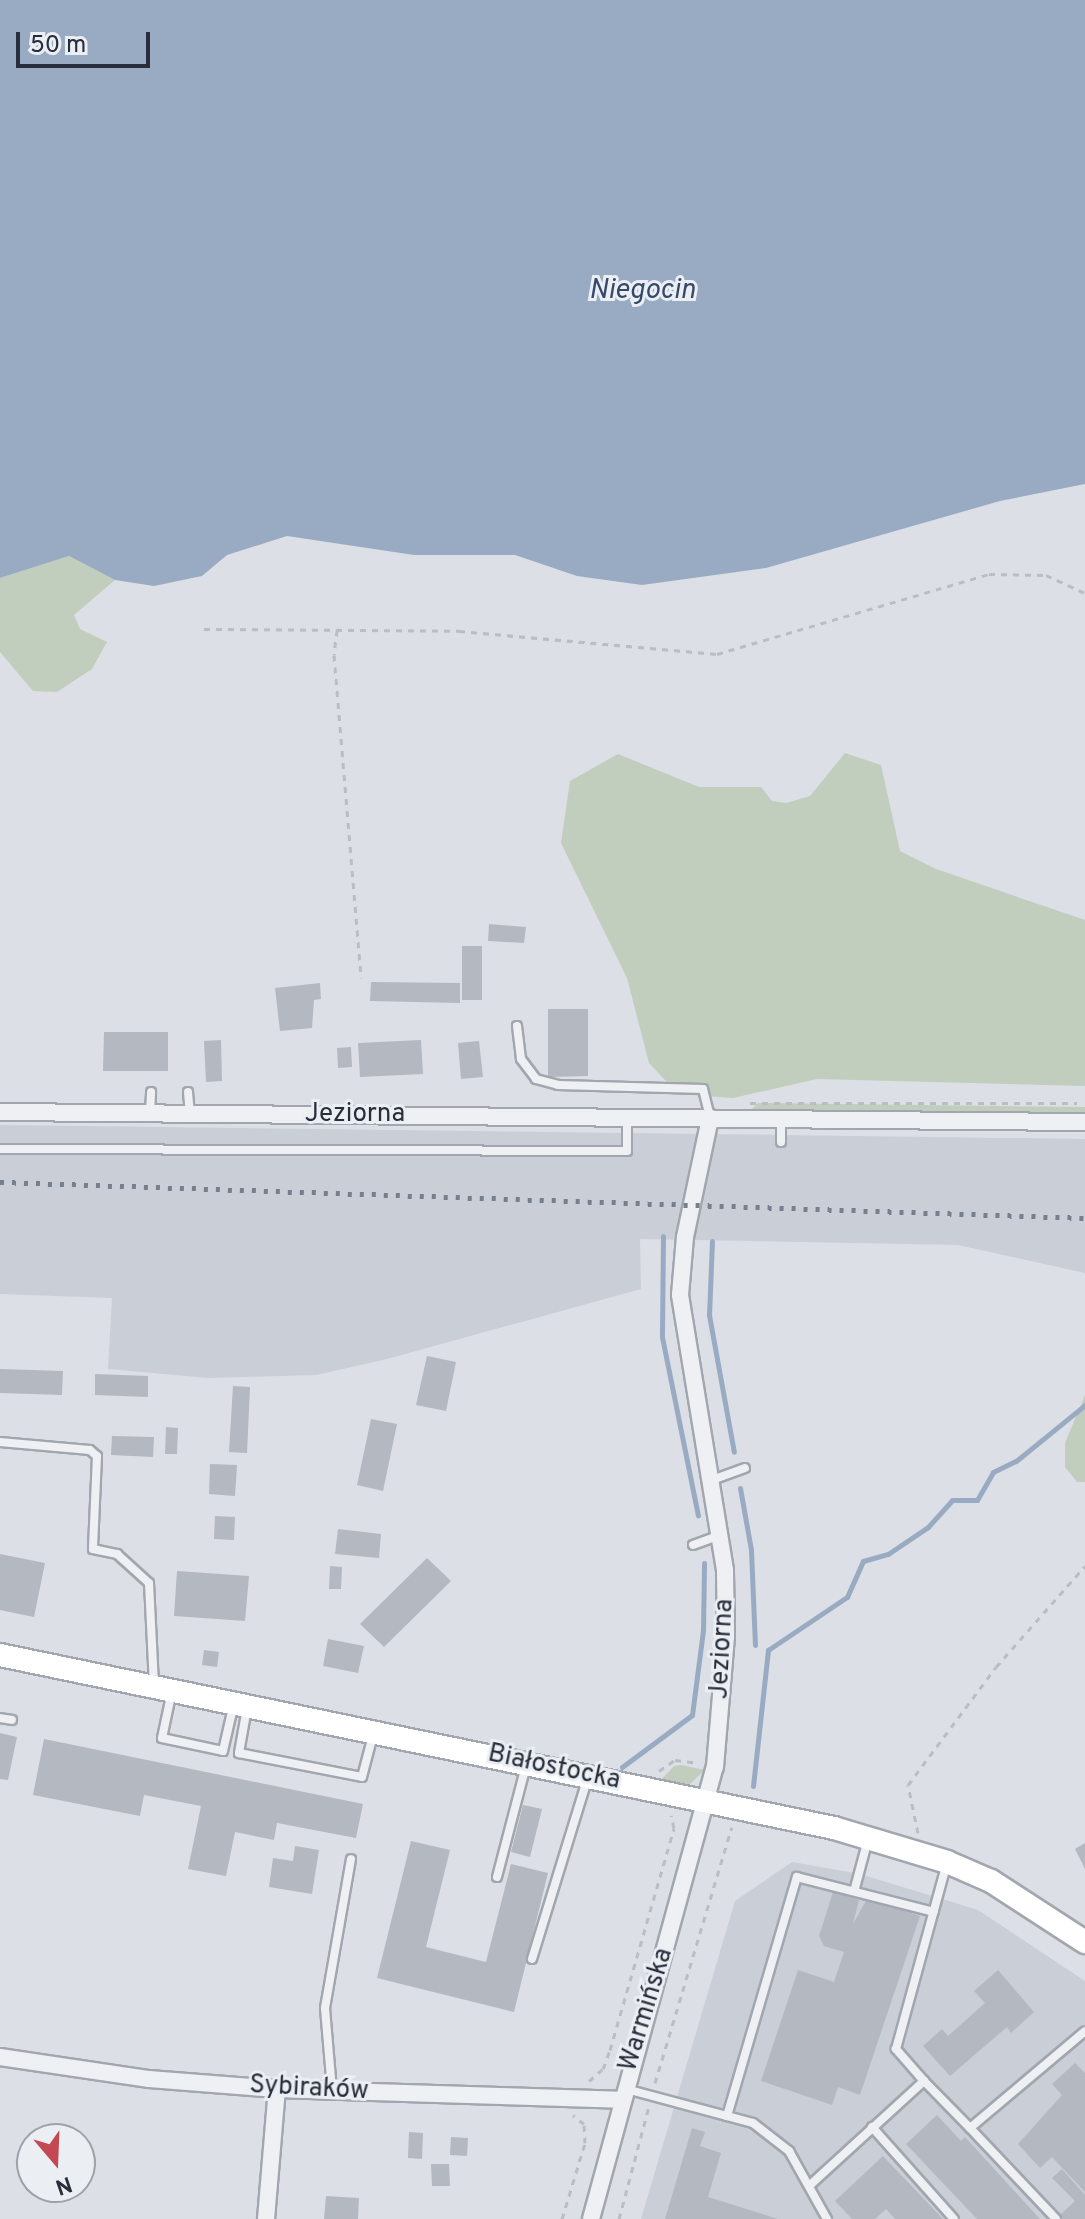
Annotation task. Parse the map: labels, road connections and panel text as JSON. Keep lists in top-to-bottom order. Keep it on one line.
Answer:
{"streets":{"street":["Jeziorna","Białostocka","Warmińska","Sybiraków"]},"crossings":[["Jeziorna","Białostocka"],["Jeziorna","Warmińska"],["Białostocka","Warmińska"],["Warmińska","Sybiraków"]],"water":["Niegocin"],"scale_bar":"50 m","north":"bottom"}
